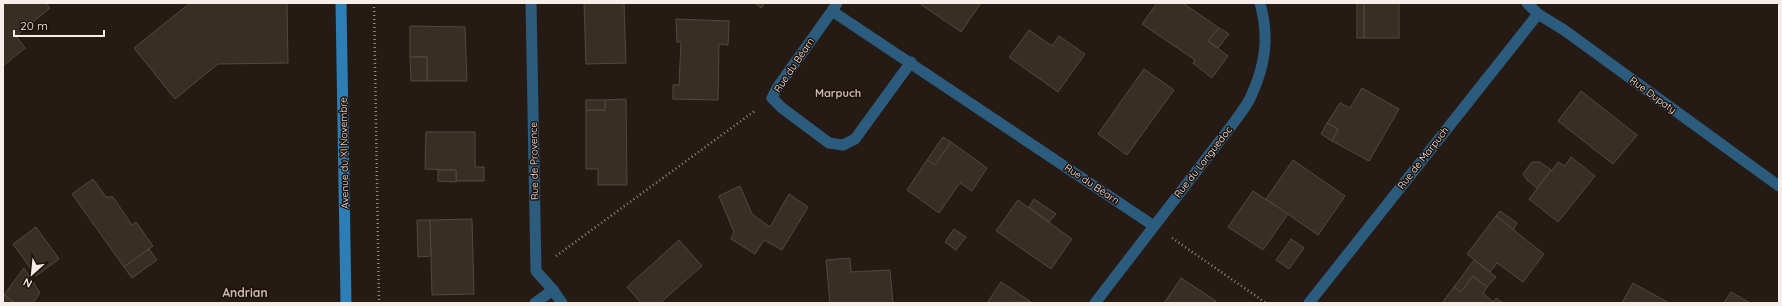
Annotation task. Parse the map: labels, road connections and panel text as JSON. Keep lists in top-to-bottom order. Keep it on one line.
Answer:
{"streets":{"main road":["Avenue du XI Novembre"],"street":["Rue du Béarn","Rue Dupaty","Rue de Marpuch","Rue de Provence","Rue du Languedoc"]},"crossings":[["Rue du Béarn","Rue du Languedoc"],["Rue Dupaty","Rue de Marpuch"]],"districts":["Marpuch","Andrian"],"scale_bar":"20 m","north":"bottom left"}
